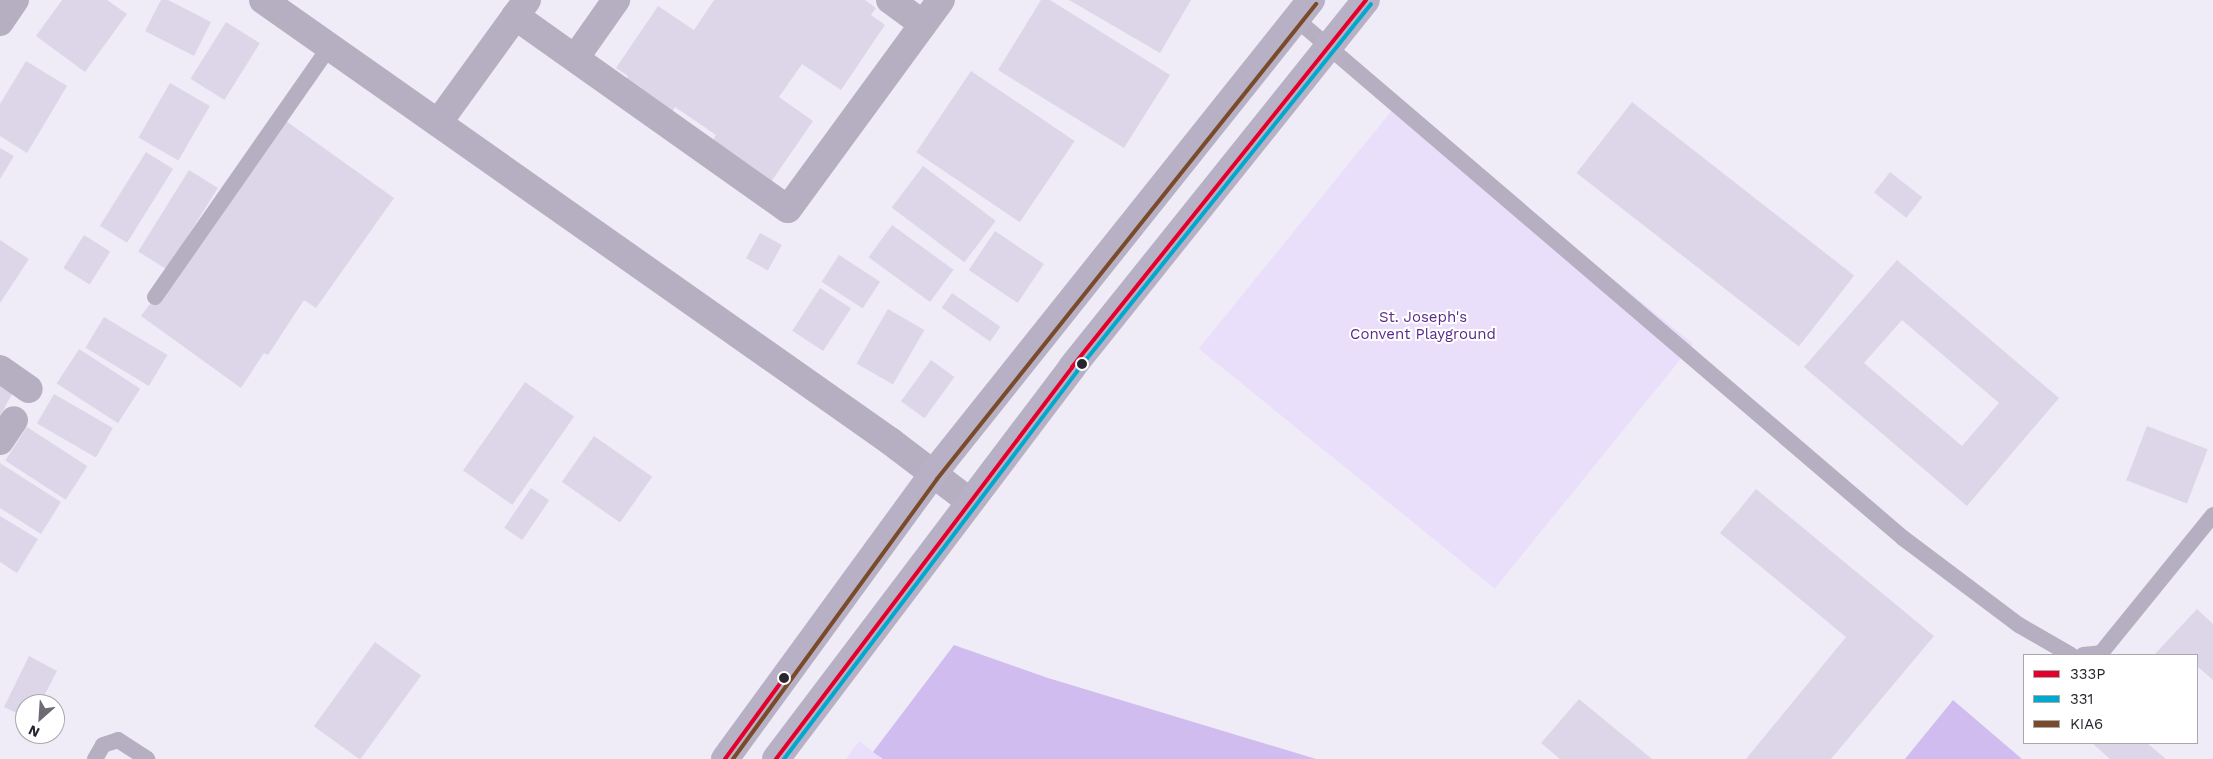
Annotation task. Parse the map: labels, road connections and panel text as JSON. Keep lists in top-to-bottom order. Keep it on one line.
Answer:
{"parks":["St. Joseph's Convent Playground"],"lines":["transit line 333P","transit line 331","transit line KIA6"],"legend":["333P","331","KIA6"],"north":"bottom left"}
